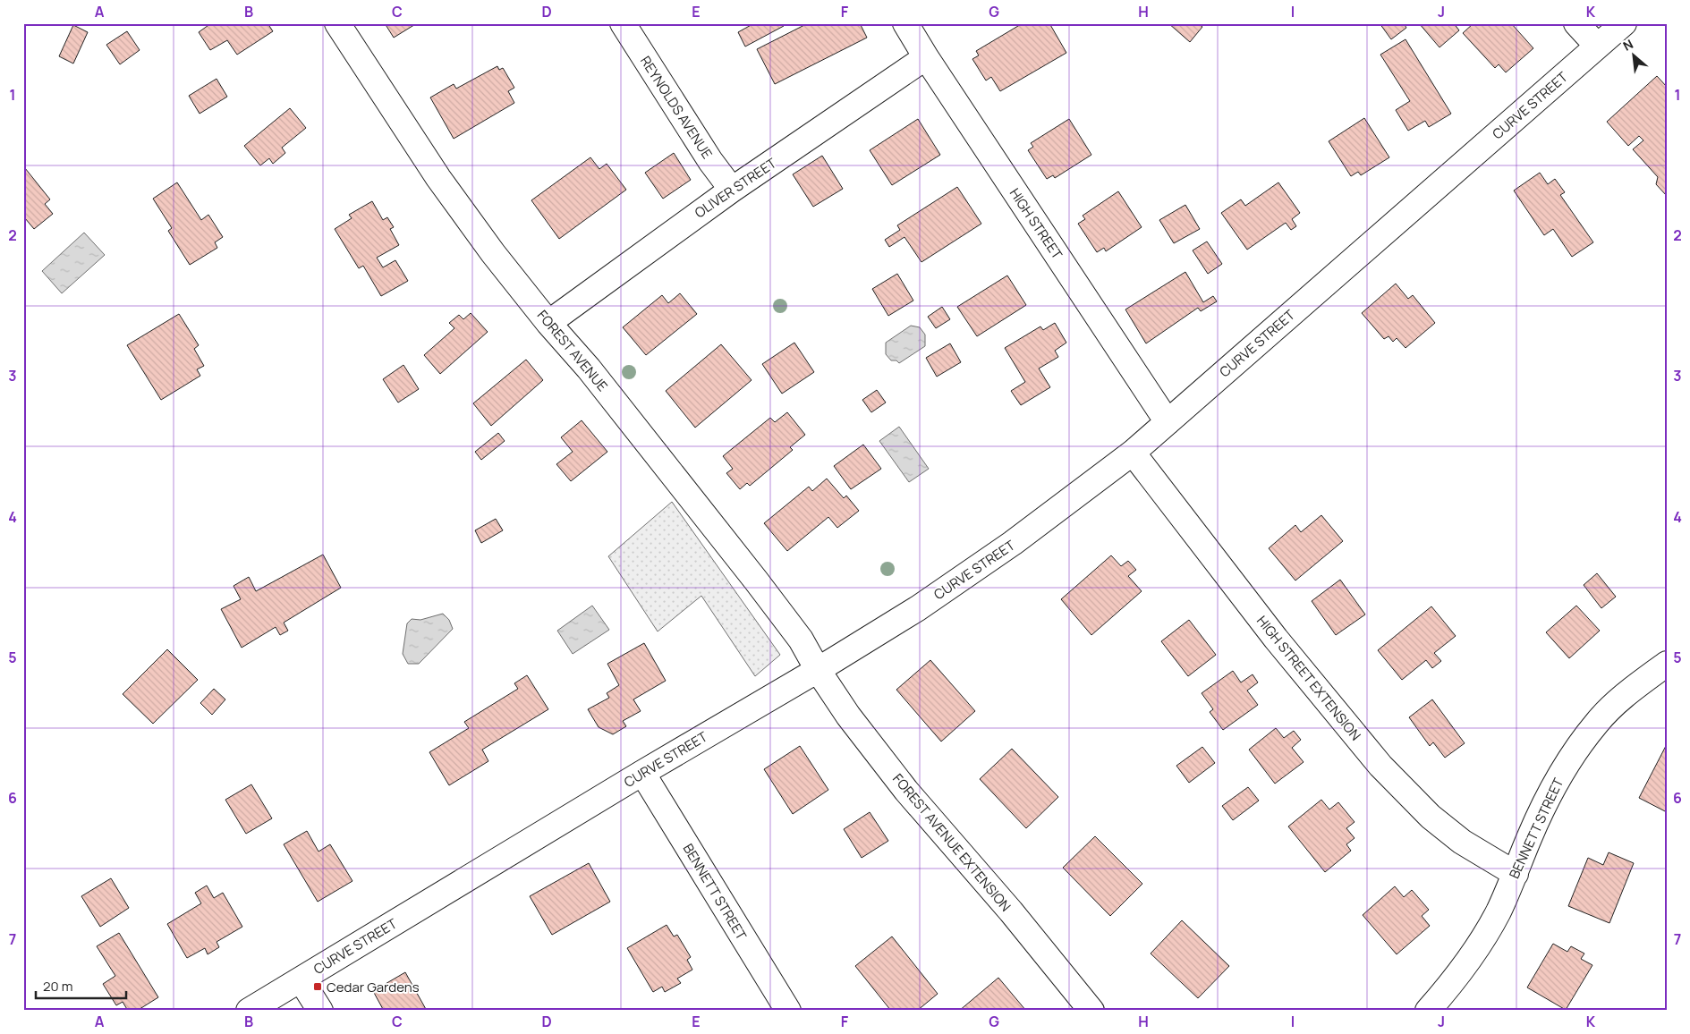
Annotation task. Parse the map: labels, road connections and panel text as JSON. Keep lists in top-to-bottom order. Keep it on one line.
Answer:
{"streets":{"street":["CURVE STREET","REYNOLDS AVENUE","OLIVER STREET","HIGH STREET","FOREST AVENUE","HIGH STREET EXTENSION","BENNETT STREET","FOREST AVENUE EXTENSION"]},"crossings":[["CURVE STREET","HIGH STREET"],["CURVE STREET","FOREST AVENUE"],["CURVE STREET","HIGH STREET EXTENSION"],["CURVE STREET","BENNETT STREET"],["CURVE STREET","FOREST AVENUE EXTENSION"],["REYNOLDS AVENUE","OLIVER STREET"],["OLIVER STREET","HIGH STREET"],["OLIVER STREET","FOREST AVENUE"],["FOREST AVENUE","FOREST AVENUE EXTENSION"],["HIGH STREET EXTENSION","BENNETT STREET"]],"places":{"transit":["Cedar Gardens"]},"scale_bar":"20 m","north":"top left","grid":{"columns":["A","B","C","D","E","F","G","H","I","J","K"],"rows":["1","2","3","4","5","6","7"]}}
